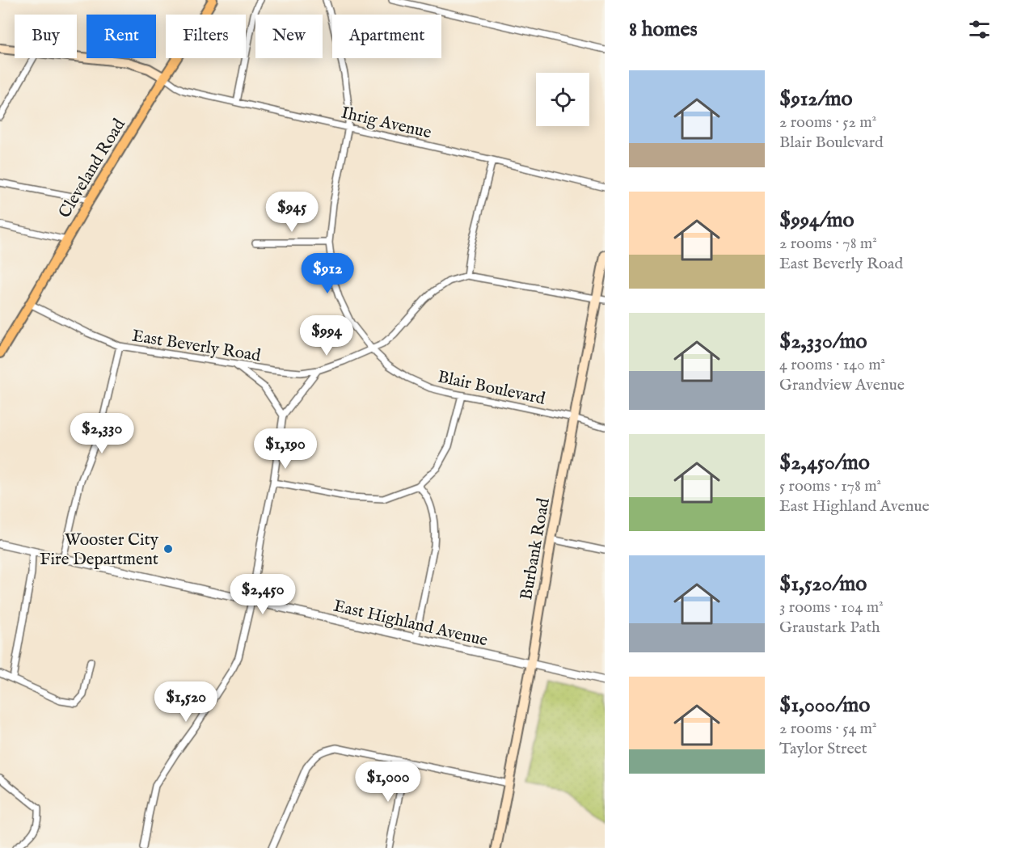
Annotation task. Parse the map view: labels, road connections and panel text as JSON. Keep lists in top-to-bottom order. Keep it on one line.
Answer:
{"streets":{"main road":["Cleveland Road","Burbank Road"],"street":["Ihrig Avenue","East Beverly Road","Blair Boulevard","East Highland Avenue"]},"crossings":[["Ihrig Avenue","Cleveland Road"],["Ihrig Avenue","Blair Boulevard"],["Cleveland Road","East Beverly Road"],["East Beverly Road","Blair Boulevard"],["Blair Boulevard","Burbank Road"],["Burbank Road","East Highland Avenue"]],"places":["Wooster City Fire Department"],"page":{"heading":"8 homes","chip":["Buy","Rent","Filters","New","Apartment"],"list":[{"name":"$912/mo","note":"2 rooms · 52 m² · Blair Boulevard"},{"name":"$994/mo","note":"2 rooms · 78 m² · East Beverly Road"},{"name":"$2,330/mo","note":"4 rooms · 140 m² · Grandview Avenue"},{"name":"$2,450/mo","note":"5 rooms · 178 m² · East Highland Avenue"},{"name":"$1,520/mo","note":"3 rooms · 104 m² · Graustark Path"},{"name":"$1,000/mo","note":"2 rooms · 54 m² · Taylor Street"}],"price":["$945","$912","$994","$2,330","$1,190","$2,450","$1,520","$1,000"]}}
